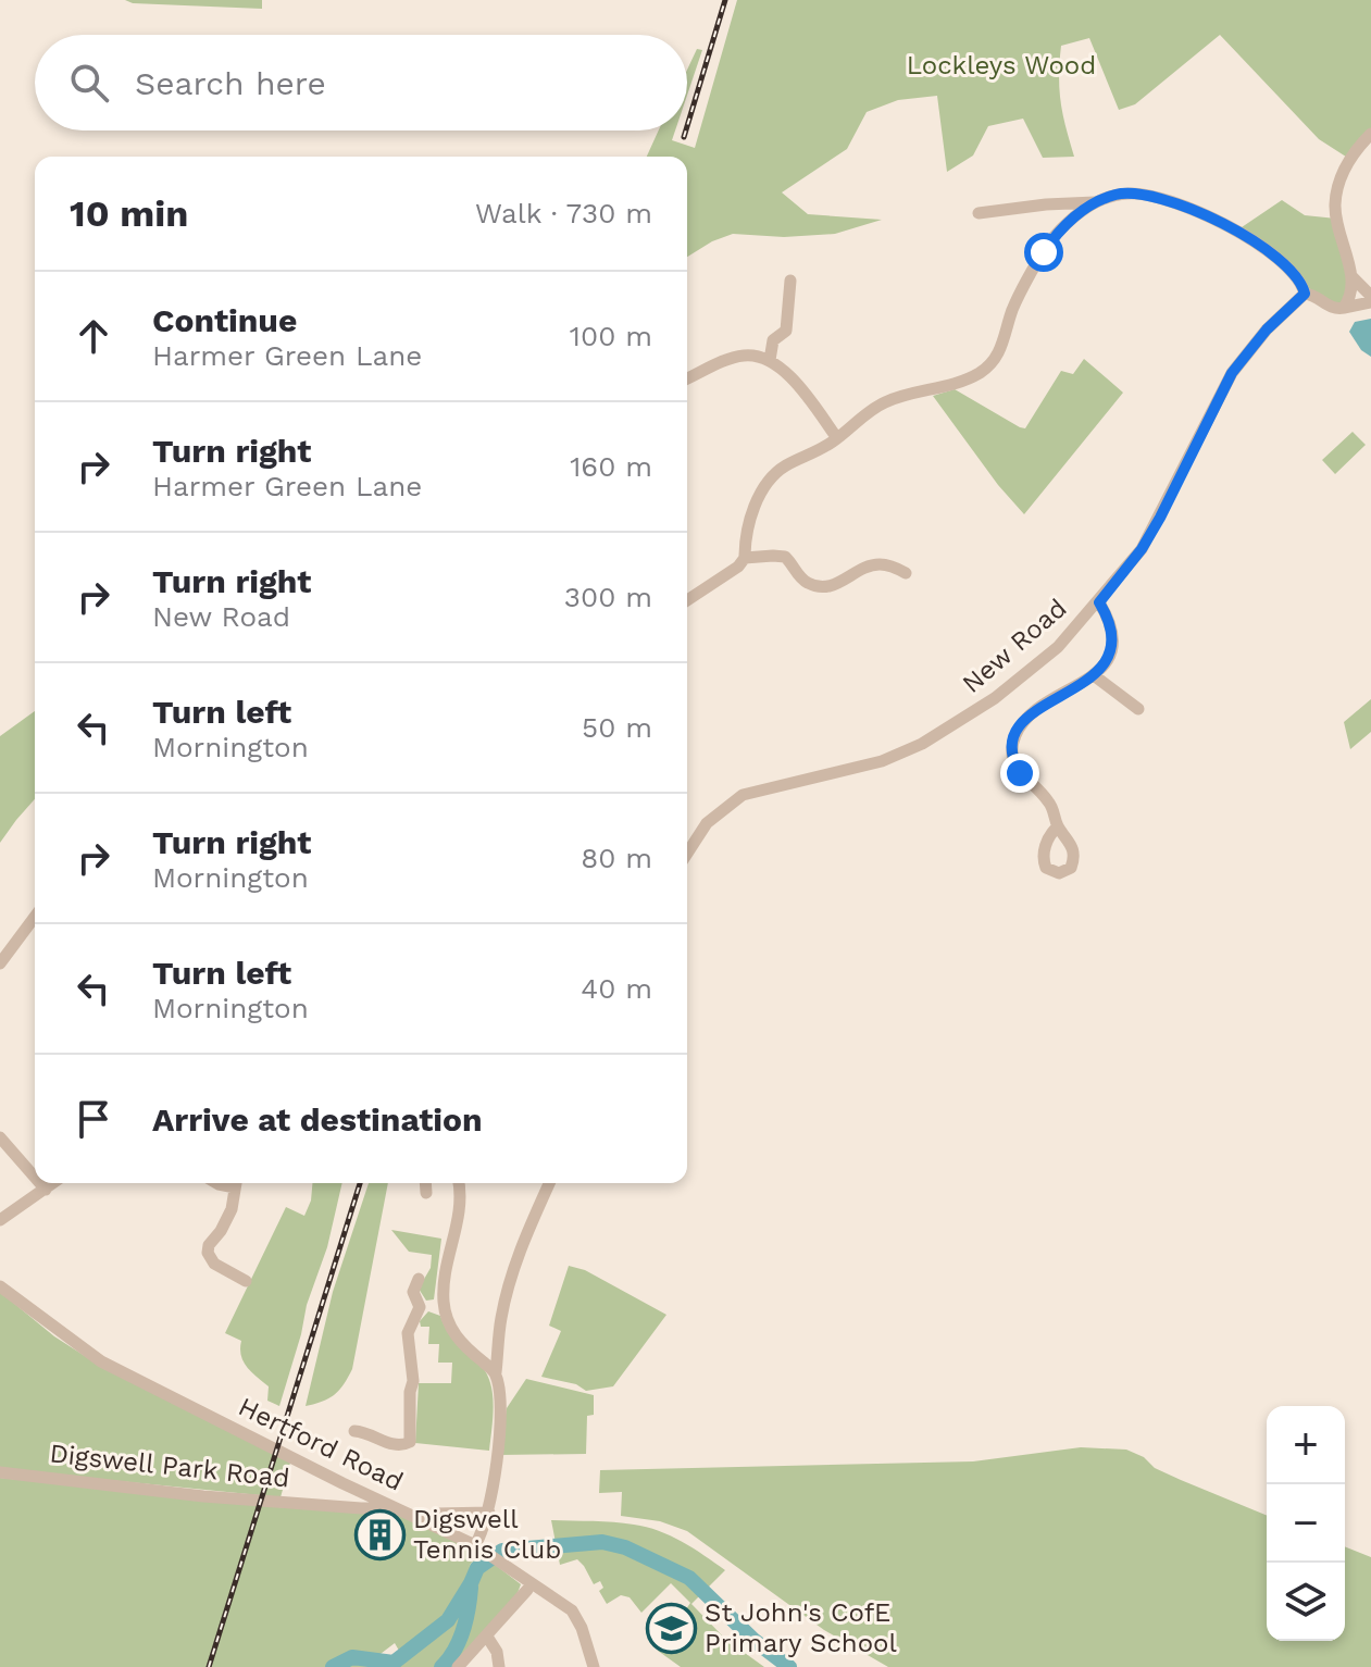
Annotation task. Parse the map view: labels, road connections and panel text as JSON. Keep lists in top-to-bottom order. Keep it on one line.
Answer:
{"streets":{"street":["New Road","Hertford Road","Digswell Park Road"]},"crossings":[["Hertford Road","Digswell Park Road"]],"parks":["Lockleys Wood"],"places":{"building":["Digswell Tennis Club"],"school or university":["St John's CofE Primary School"]},"page":{"search":"Search here","heading":["10 min","Walk · 730 m"],"list":[["Continue","Harmer Green Lane","100 m"],["Turn right","Harmer Green Lane","160 m"],["Turn right","New Road","300 m"],["Turn left","Mornington","50 m"],["Turn right","Mornington","80 m"],["Turn left","Mornington","40 m"],"Arrive at destination"],"map_buttons":["+","−"]}}
